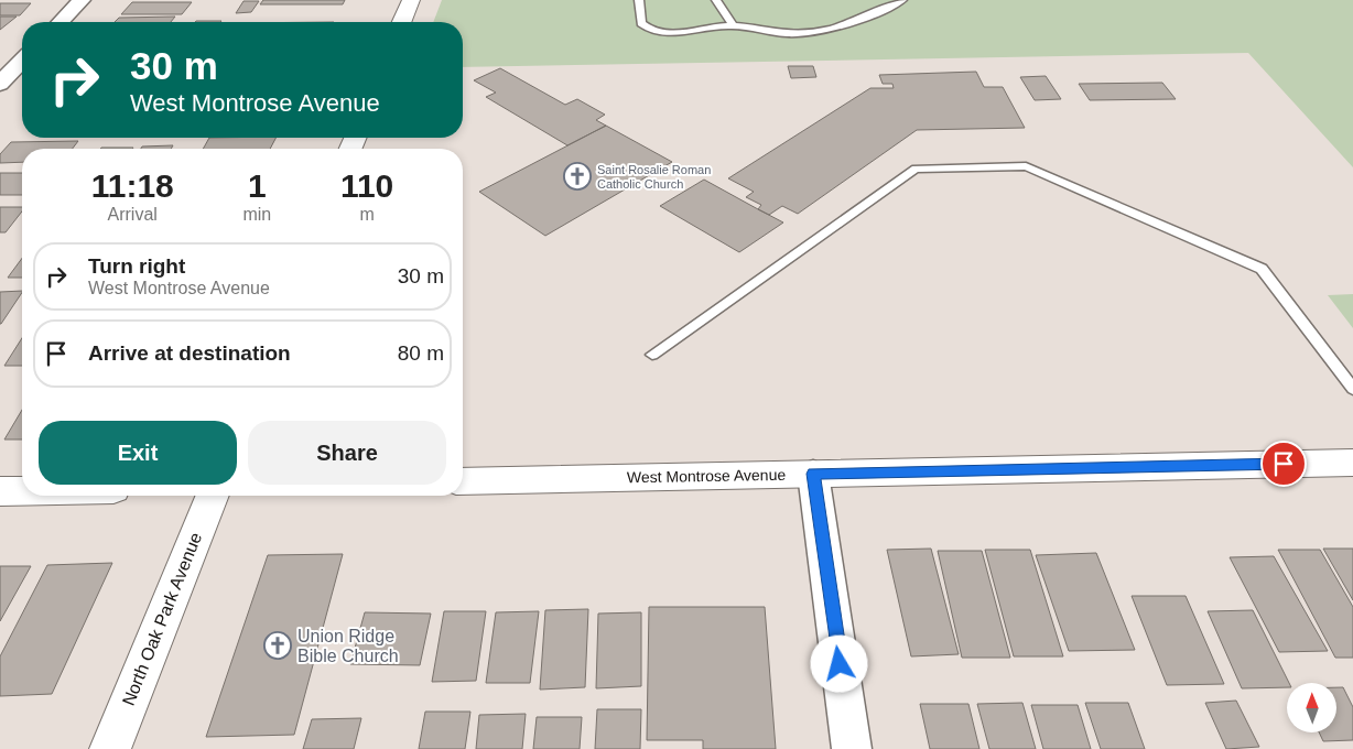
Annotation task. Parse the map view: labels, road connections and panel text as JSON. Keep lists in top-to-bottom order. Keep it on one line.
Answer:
{"streets":{"street":["West Montrose Avenue","North Oak Park Avenue"]},"places":{"church":["Saint Rosalie Roman Catholic Church","Union Ridge Bible Church"]},"north":"top","page":{"turn":["30 m","West Montrose Avenue"],"eta":["11:18","Arrival","1","min","110","m"],"list":[{"name":"Turn right","note":"West Montrose Avenue","value":"30 m"},{"name":"Arrive at destination","value":"80 m"}],"buttons":["Exit","Share"]}}
